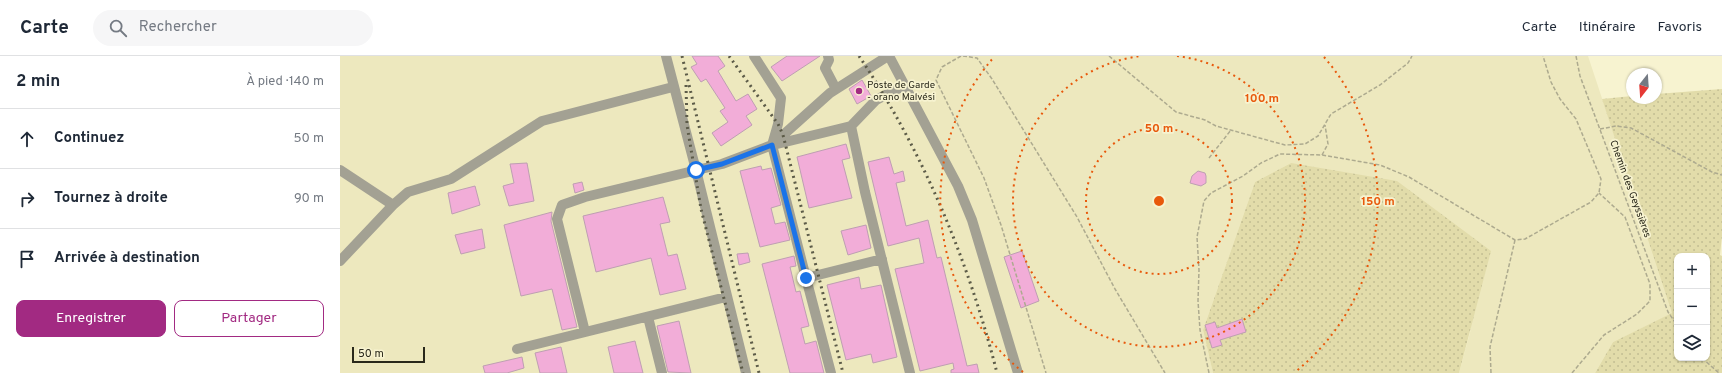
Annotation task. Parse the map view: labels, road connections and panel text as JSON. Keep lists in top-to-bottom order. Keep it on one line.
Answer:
{"streets":{"path":["Chemin des Geyssières"]},"places":["Poste de Garde - orano Malvési"],"scale_bar":"50 m","north":"bottom","page":{"header":"Carte","search":"Rechercher","nav":["Carte","Itinéraire","Favoris"],"heading":["2 min","À pied · 140 m"],"list":[["Continuez","50 m"],["Tournez à droite","90 m"],"Arrivée à destination"],"map_buttons":["+","−"],"buttons":["Enregistrer","Partager"],"scale":"50 m"},"rings":["100 m","50 m","150 m"]}
